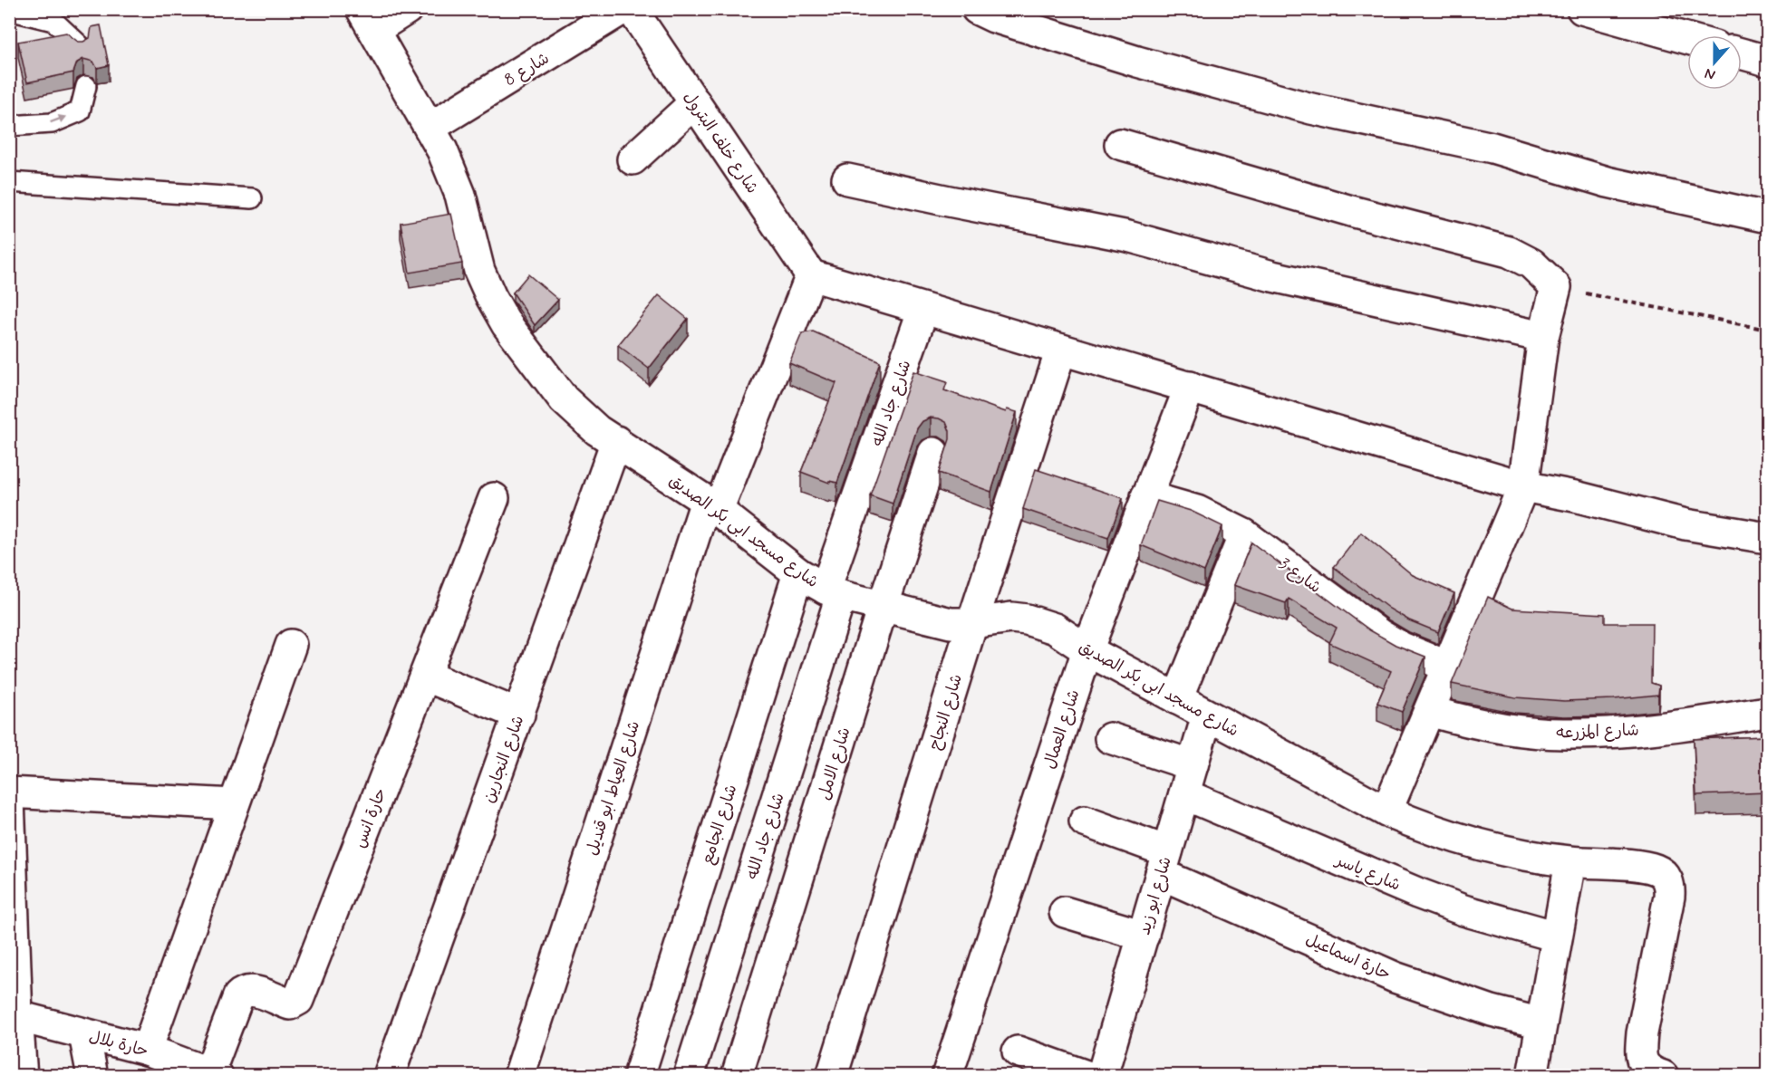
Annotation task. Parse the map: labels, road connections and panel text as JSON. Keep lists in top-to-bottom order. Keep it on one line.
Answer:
{"streets":{"main road":["شارع 8","شارع خلف البترول","شارع جاد الله","شارع مسجد ابى بكر الصديق","شارع 3","شارع النجاح","شارع العمال","شارع المزرعه","شارع النجارين","شارع الامل","شارع العياط ابو قنديل","حارة انس","شارع الجامع","شارع ياسر","شارع ابو زيد","حارة اسماعيل","حارة بلال"]},"crossings":[["شارع 8","شارع مسجد ابى بكر الصديق"],["شارع خلف البترول","شارع العياط ابو قنديل"],["شارع جاد الله","شارع مسجد ابى بكر الصديق"],["شارع مسجد ابى بكر الصديق","شارع النجاح"],["شارع مسجد ابى بكر الصديق","شارع العمال"],["شارع مسجد ابى بكر الصديق","شارع النجارين"],["شارع مسجد ابى بكر الصديق","شارع الامل"],["شارع مسجد ابى بكر الصديق","شارع العياط ابو قنديل"],["شارع مسجد ابى بكر الصديق","شارع الجامع"],["شارع مسجد ابى بكر الصديق","شارع ابو زيد"],["شارع 3","شارع العمال"],["حارة انس","حارة بلال"],["شارع ياسر","شارع ابو زيد"],["شارع ابو زيد","حارة اسماعيل"]],"north":"bottom"}
